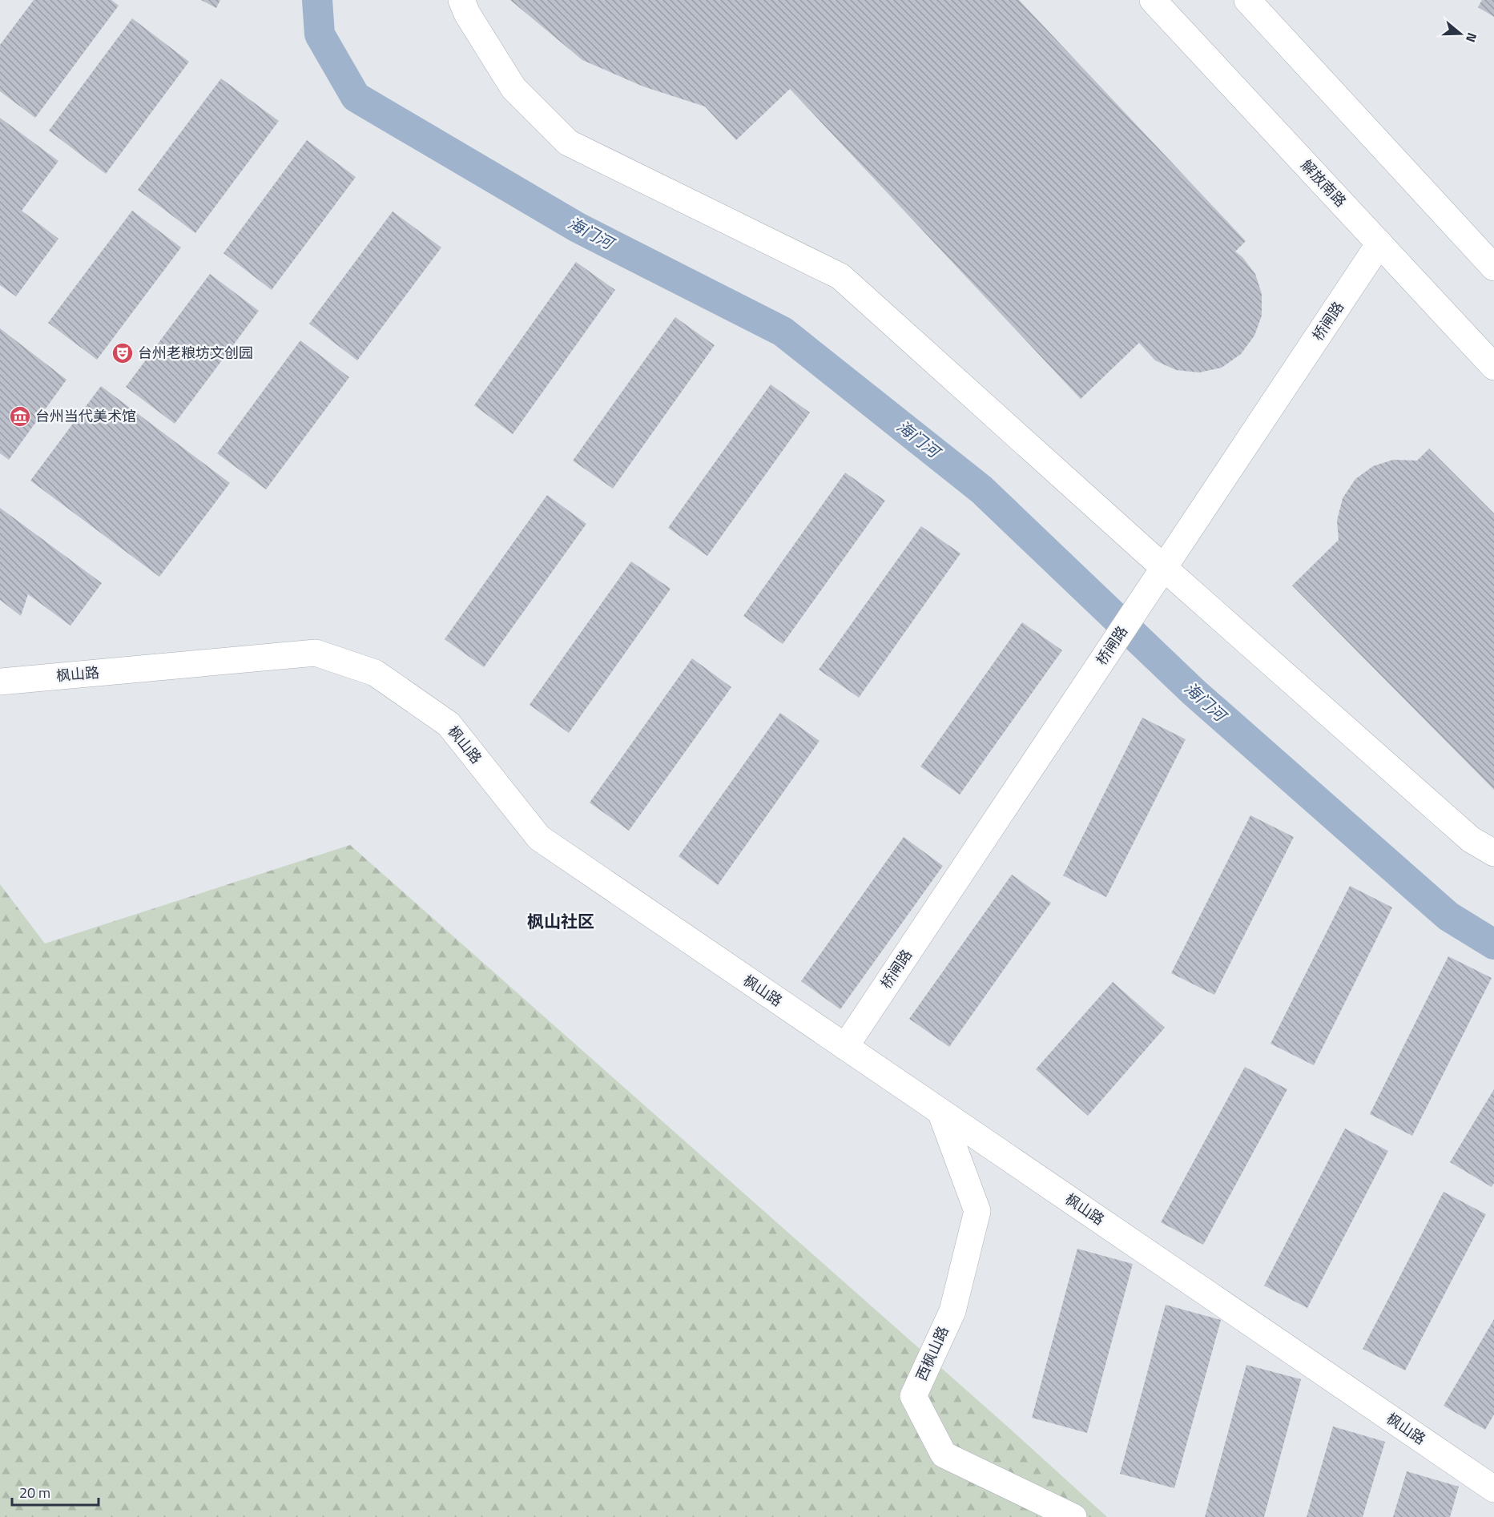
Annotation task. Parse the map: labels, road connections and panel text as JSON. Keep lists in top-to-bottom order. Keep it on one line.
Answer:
{"streets":{"street":["解放南路","桥闸路","枫山路","西枫山路"]},"crossings":[["解放南路","桥闸路"],["桥闸路","枫山路"],["枫山路","西枫山路"]],"districts":["枫山社区"],"water":["海门河"],"places":{"theatre":["台州老粮坊文创园"],"museum":["台州当代美术馆"]},"scale_bar":"20 m","north":"right"}
